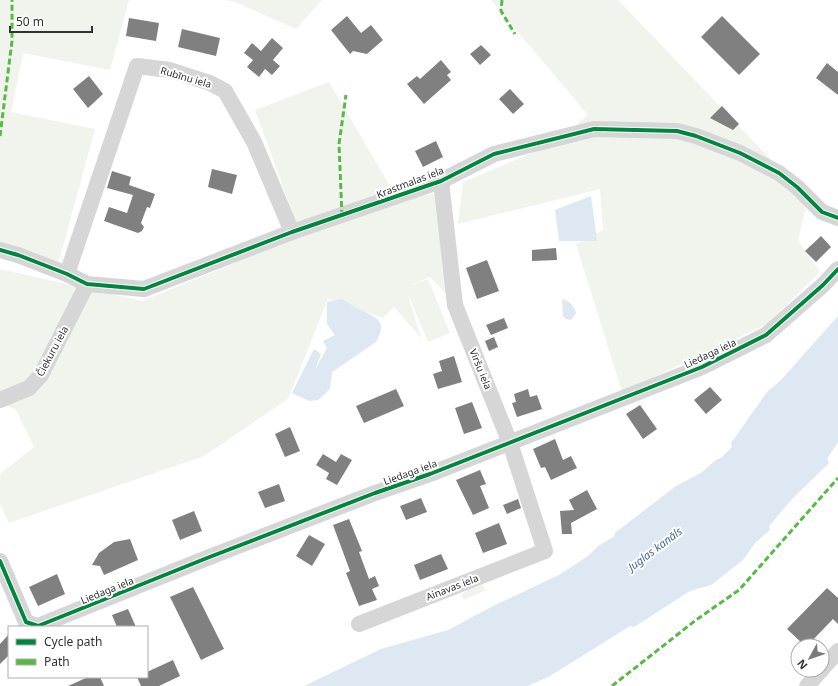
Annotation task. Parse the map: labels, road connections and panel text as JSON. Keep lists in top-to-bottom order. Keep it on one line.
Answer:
{"streets":{"street":["Rubīnu iela","Krastmalas iela","Čiekuru iela","Liedaga iela","Viršu iela","Ainavas iela"]},"crossings":[["Rubīnu iela","Krastmalas iela"],["Krastmalas iela","Čiekuru iela"],["Krastmalas iela","Viršu iela"],["Liedaga iela","Viršu iela"],["Viršu iela","Ainavas iela"]],"water":["Juglas kanāls"],"legend":["Cycle path","Path"],"scale_bar":"50 m","north":"bottom left"}
